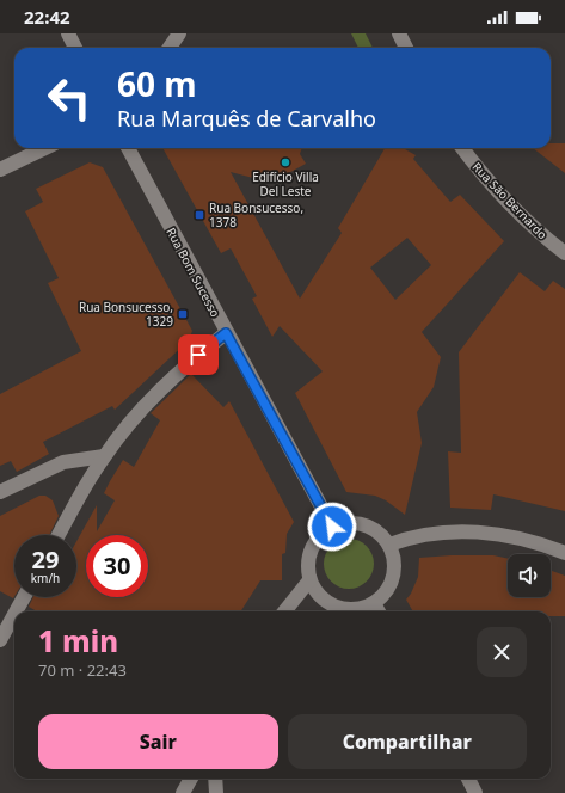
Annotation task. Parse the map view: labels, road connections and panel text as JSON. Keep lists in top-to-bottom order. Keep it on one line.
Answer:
{"streets":{"street":["Rua São Bernardo","Rua Bom Sucesso"]},"places":{"other":["Edifício Villa Del Leste"],"transit":["Rua Bonsucesso, 1378","Rua Bonsucesso, 1329"]},"page":{"status":"22:42","turn":["60 m","Rua Marquês de Carvalho"],"speed":"29 km/h","limit":"30","heading":["1 min","70 m · 22:43"],"buttons":["Sair","Compartilhar"]}}
